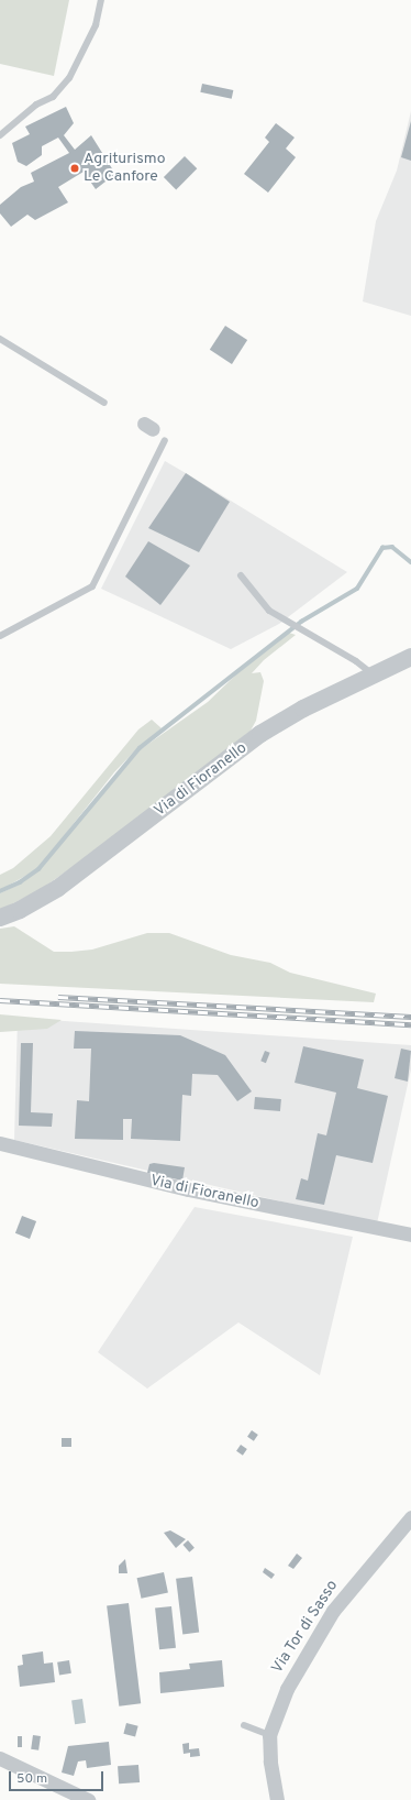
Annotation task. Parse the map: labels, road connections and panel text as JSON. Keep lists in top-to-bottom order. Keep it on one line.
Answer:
{"streets":{"street":["Via di Fioranello","Via Tor di Sasso"]},"places":["Agriturismo Le Canfore"],"scale_bar":"50 m"}
